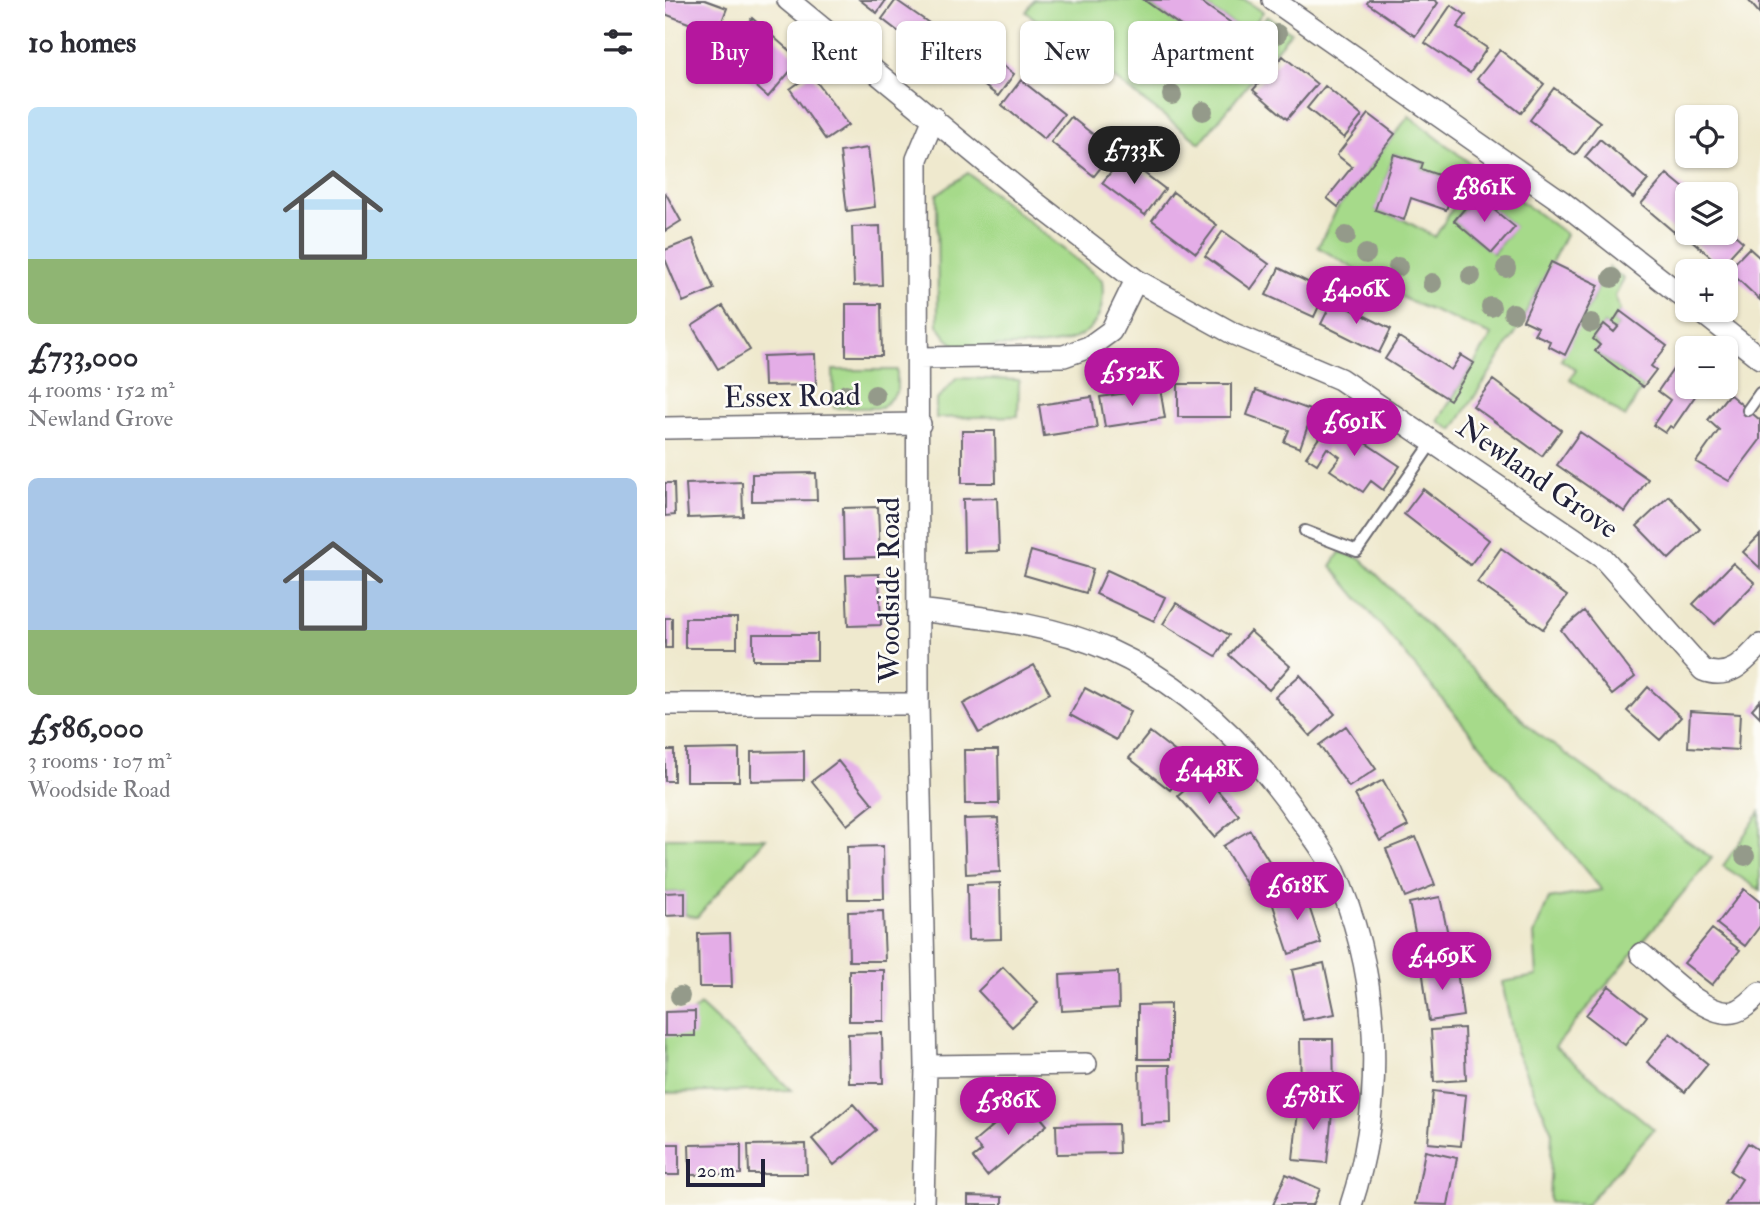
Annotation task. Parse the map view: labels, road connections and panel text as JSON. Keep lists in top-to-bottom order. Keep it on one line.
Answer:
{"streets":{"street":["Essex Road","Newland Grove","Woodside Road"]},"crossings":[["Essex Road","Woodside Road"],["Newland Grove","Woodside Road"]],"scale_bar":"20 m","page":{"heading":"10 homes","chip":["Buy","Rent","Filters","New","Apartment"],"list":[{"name":"£733,000","note":"4 rooms · 152 m² · Newland Grove"},{"name":"£586,000","note":"3 rooms · 107 m² · Woodside Road"}],"map_buttons":["+","−"],"price":["£733K","£861K","£406K","£552K","£691K","£448K","£618K","£469K","£781K","£586K"],"scale":"20 m"}}
